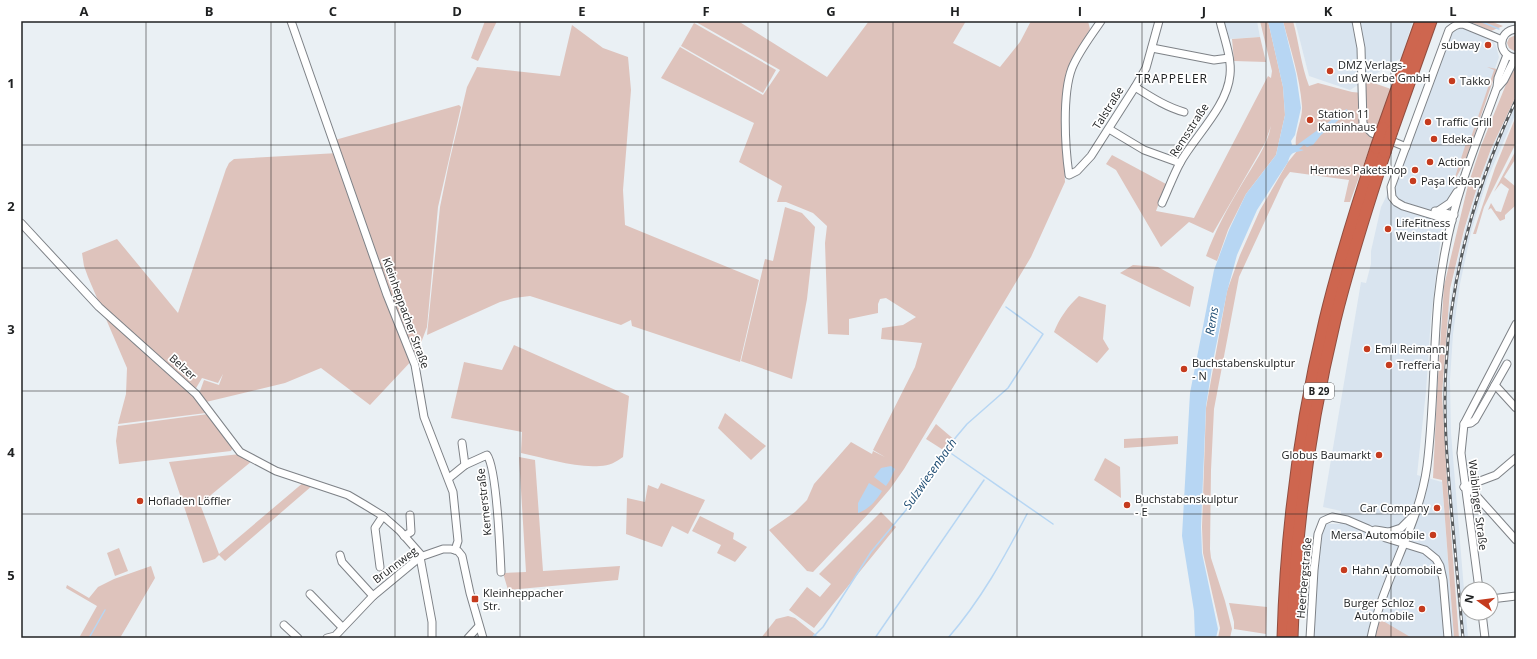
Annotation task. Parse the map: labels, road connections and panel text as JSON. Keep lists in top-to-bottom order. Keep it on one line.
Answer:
{"streets":{"highway":["B 29"],"street":["Talstraße","Remsstraße","Kleinheppacher Straße","Belzer","Kernerstraße","Waiblinger Straße","Brunnweg","Heerbergstraße"]},"crossings":[["Kleinheppacher Straße","Kernerstraße"],["Kleinheppacher Straße","Brunnweg"],["Belzer","Brunnweg"]],"districts":["TRAPPELER"],"water":["Rems","Sulzwiesenbach"],"places":{"other":["subway","DMZ Verlags- und Werbe GmbH","Takko","Station 11 Kaminhaus","Traffic Grill","Edeka","Action","Hermes Paketshop","Paşa Kebap","LifeFitness Weinstadt","Emil Reimann","Trefferia","Buchstabenskulptur - N","Globus Baumarkt","Hofladen Löffler","Buchstabenskulptur - E","Car Company","Mersa Automobile","Hahn Automobile","Burger Schloz Automobile"],"transit":["Kleinheppacher Str."]},"north":"left","grid":{"columns":["A","B","C","D","E","F","G","H","I","J","K","L"],"rows":["1","2","3","4","5"]}}
